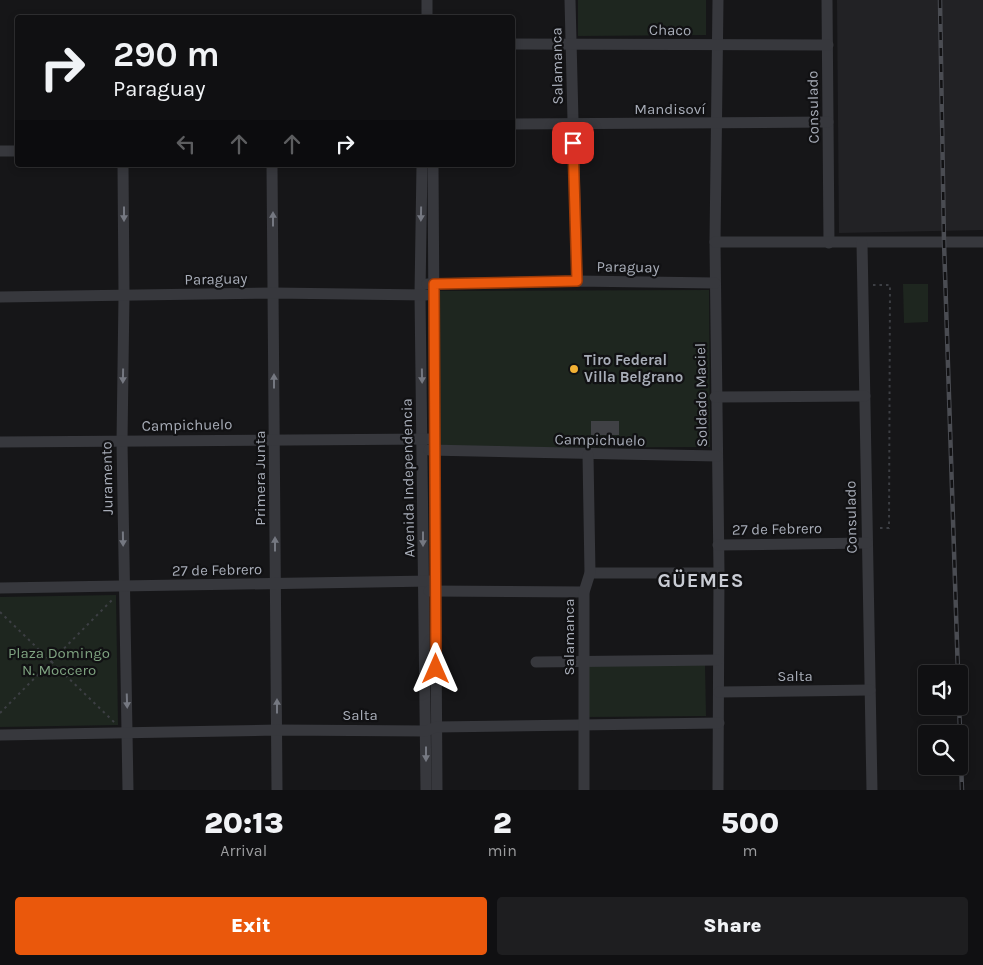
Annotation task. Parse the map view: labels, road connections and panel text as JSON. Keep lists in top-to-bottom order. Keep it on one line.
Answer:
{"streets":{"street":["Chaco","Salamanca","Consulado","Mandisoví","Paraguay","Soldado Maciel","Campichuelo","Juramento","Primera Junta","Avenida Independencia","27 de Febrero","Salta"]},"crossings":[["Chaco","Salamanca"],["Chaco","Consulado"],["Chaco","Soldado Maciel"],["Salamanca","Mandisoví"],["Salamanca","Paraguay"],["Salamanca","Campichuelo"],["Salamanca","27 de Febrero"],["Salamanca","Salta"],["Consulado","Mandisoví"],["Consulado","27 de Febrero"],["Consulado","Salta"],["Mandisoví","Soldado Maciel"],["Paraguay","Soldado Maciel"],["Paraguay","Juramento"],["Paraguay","Primera Junta"],["Paraguay","Avenida Independencia"],["Soldado Maciel","Campichuelo"],["Soldado Maciel","27 de Febrero"],["Soldado Maciel","Salta"],["Campichuelo","Juramento"],["Campichuelo","Primera Junta"],["Campichuelo","Avenida Independencia"],["Juramento","27 de Febrero"],["Juramento","Salta"],["Primera Junta","27 de Febrero"],["Primera Junta","Salta"],["Avenida Independencia","27 de Febrero"],["Avenida Independencia","Salta"]],"one_way":["Juramento","Primera Junta"],"districts":["GÜEMES"],"parks":["Plaza Domingo N. Moccero"],"places":["Tiro Federal Villa Belgrano"],"page":{"turn":["290 m","Paraguay"],"eta":["20:13","Arrival","2","min","500","m"],"buttons":["Exit","Share"]}}
